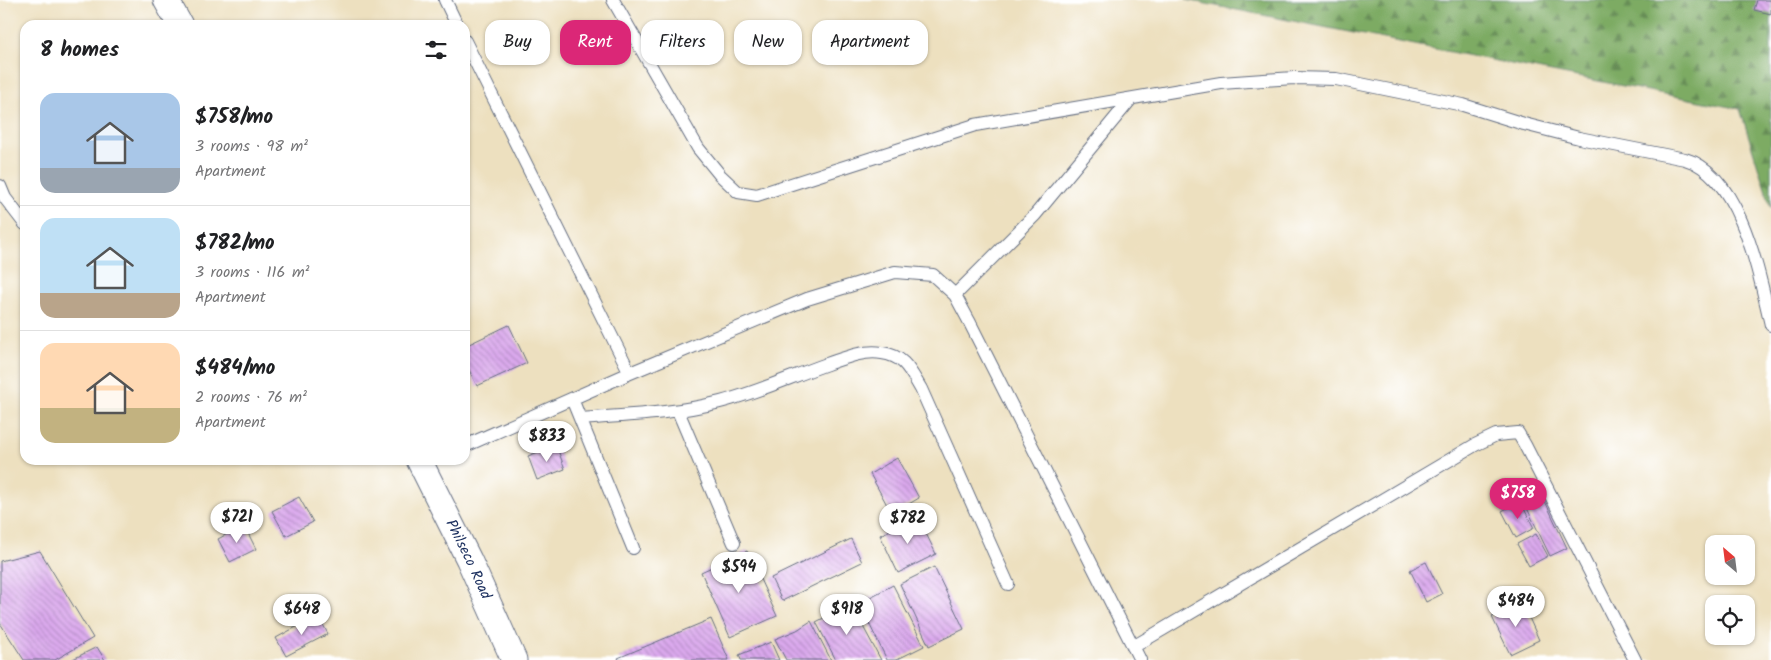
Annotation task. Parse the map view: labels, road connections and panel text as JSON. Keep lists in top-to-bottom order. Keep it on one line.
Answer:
{"streets":{"street":["Philseco Road"]},"north":"top left","page":{"chip":["Buy","Rent","Filters","New","Apartment"],"heading":"8 homes","list":[{"name":"$758/mo","note":"3 rooms · 98 m² · Apartment"},{"name":"$782/mo","note":"3 rooms · 116 m² · Apartment"},{"name":"$484/mo","note":"2 rooms · 76 m² · Apartment"}],"price":["$833","$758","$721","$782","$594","$484","$648","$918"]}}
